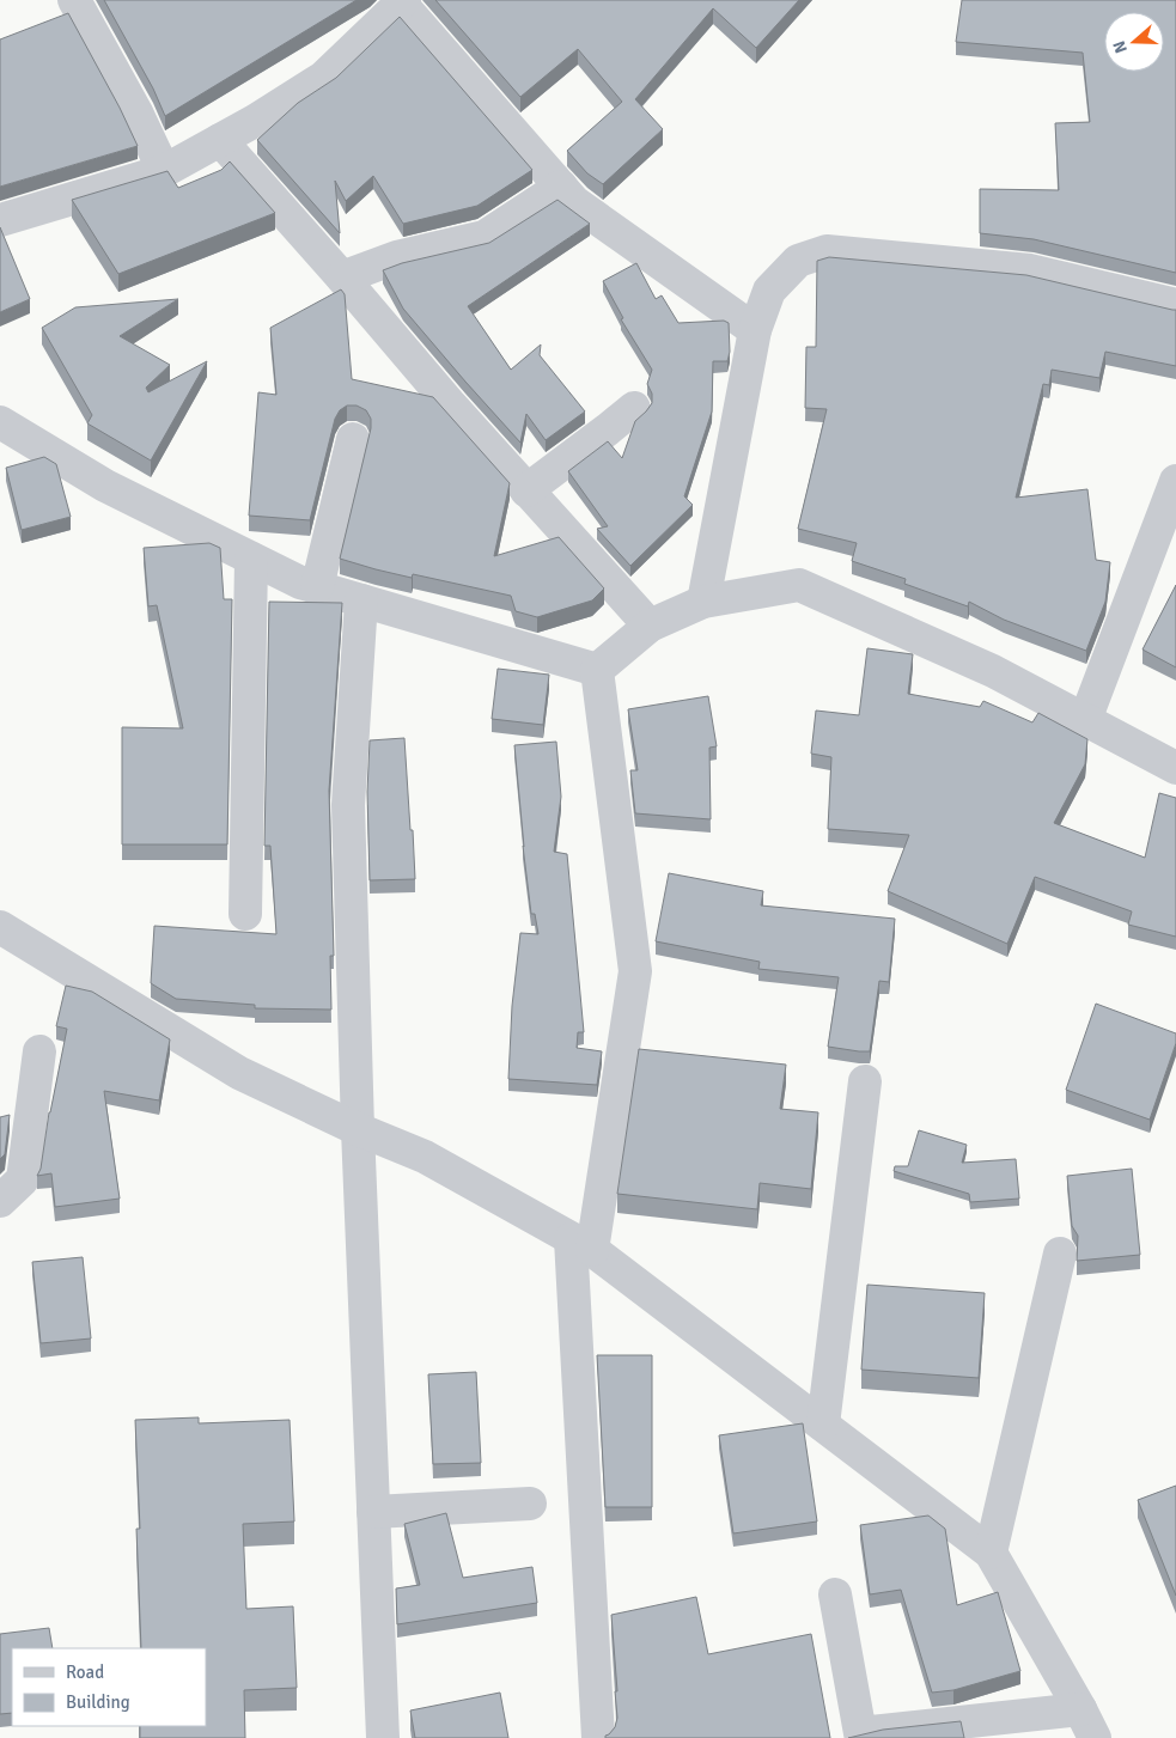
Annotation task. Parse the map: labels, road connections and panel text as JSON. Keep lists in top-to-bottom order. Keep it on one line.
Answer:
{"legend":["Road","Building"],"north":"left"}
